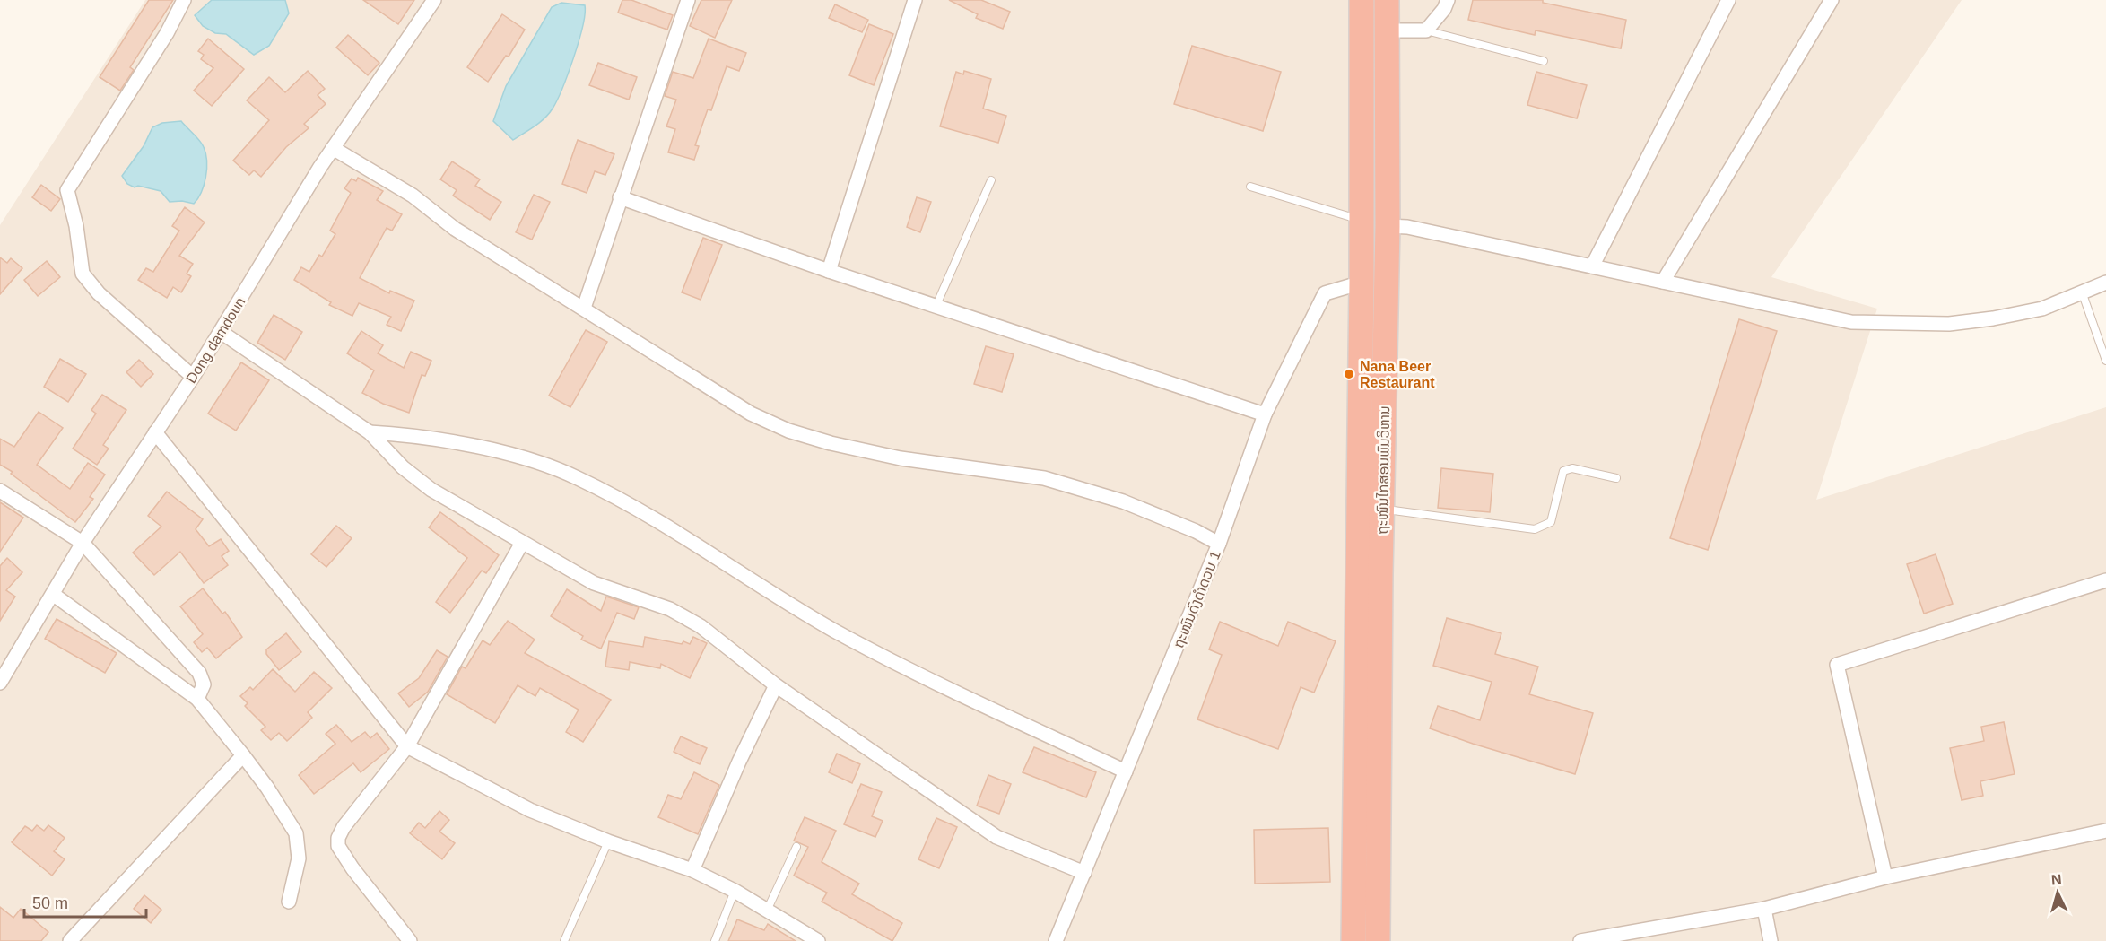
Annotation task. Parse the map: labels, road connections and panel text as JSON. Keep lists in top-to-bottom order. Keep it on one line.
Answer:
{"streets":{"highway":["ຖະໜົນໄກສອນພົມວິຫານ"],"street":["Dong damdoun","ຖະໜົນດົງດຳດວນ 1"]},"crossings":[["ຖະໜົນໄກສອນພົມວິຫານ","ຖະໜົນດົງດຳດວນ 1"]],"places":["Nana Beer Restaurant"],"scale_bar":"50 m","north":"top"}
